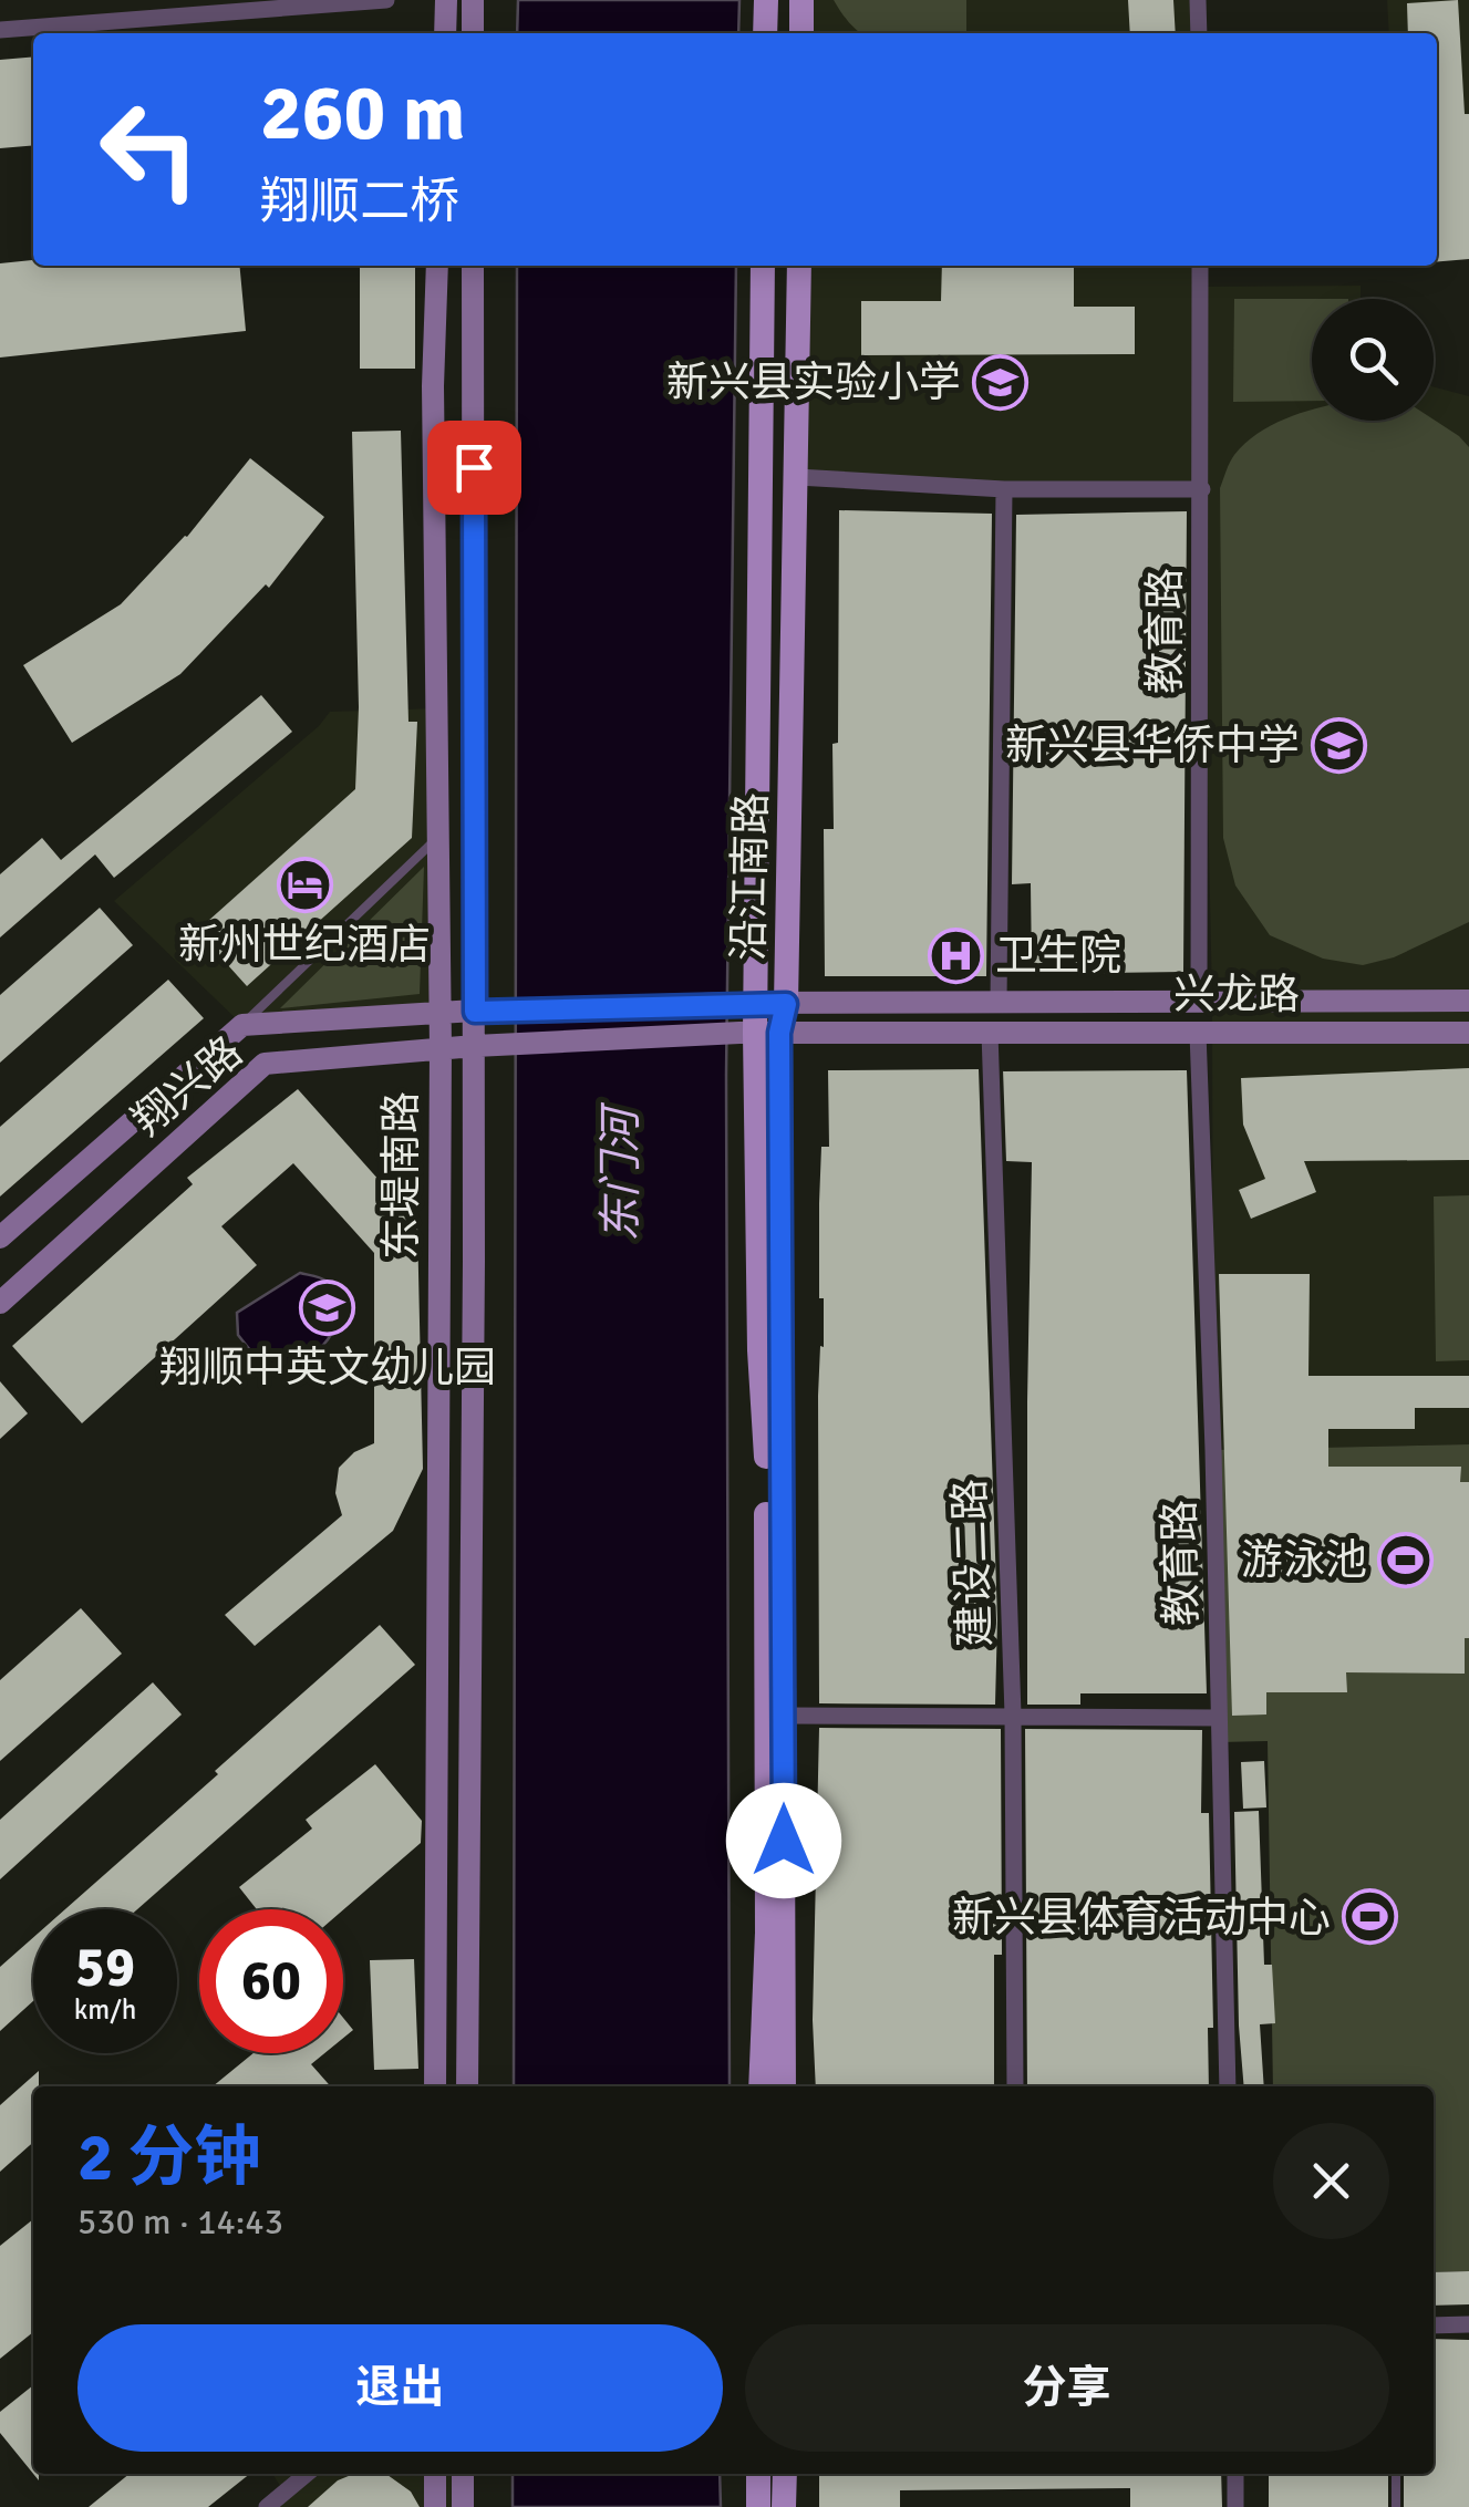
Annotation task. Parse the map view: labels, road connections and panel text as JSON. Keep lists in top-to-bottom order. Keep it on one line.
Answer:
{"streets":{"main road":["沿江南路","兴龙路","翔兴路","东堤南路"],"street":["教育路","建设二路"]},"crossings":[["教育路","兴龙路"],["沿江南路","兴龙路"],["兴龙路","翔兴路"],["兴龙路","东堤南路"],["兴龙路","建设二路"],["翔兴路","东堤南路"]],"water":["东门河"],"places":{"school or university":["新兴县实验小学","新兴县华侨中学","翔顺中英文幼儿园"],"hotel":["新州世纪酒店"],"hospital":["卫生院"],"sports":["游泳池","新兴县体育活动中心"]},"page":{"turn":["260 m","翔顺二桥"],"speed":"59 km/h","limit":"60","heading":["2 分钟","530 m · 14:43"],"buttons":["退出","分享"]}}
